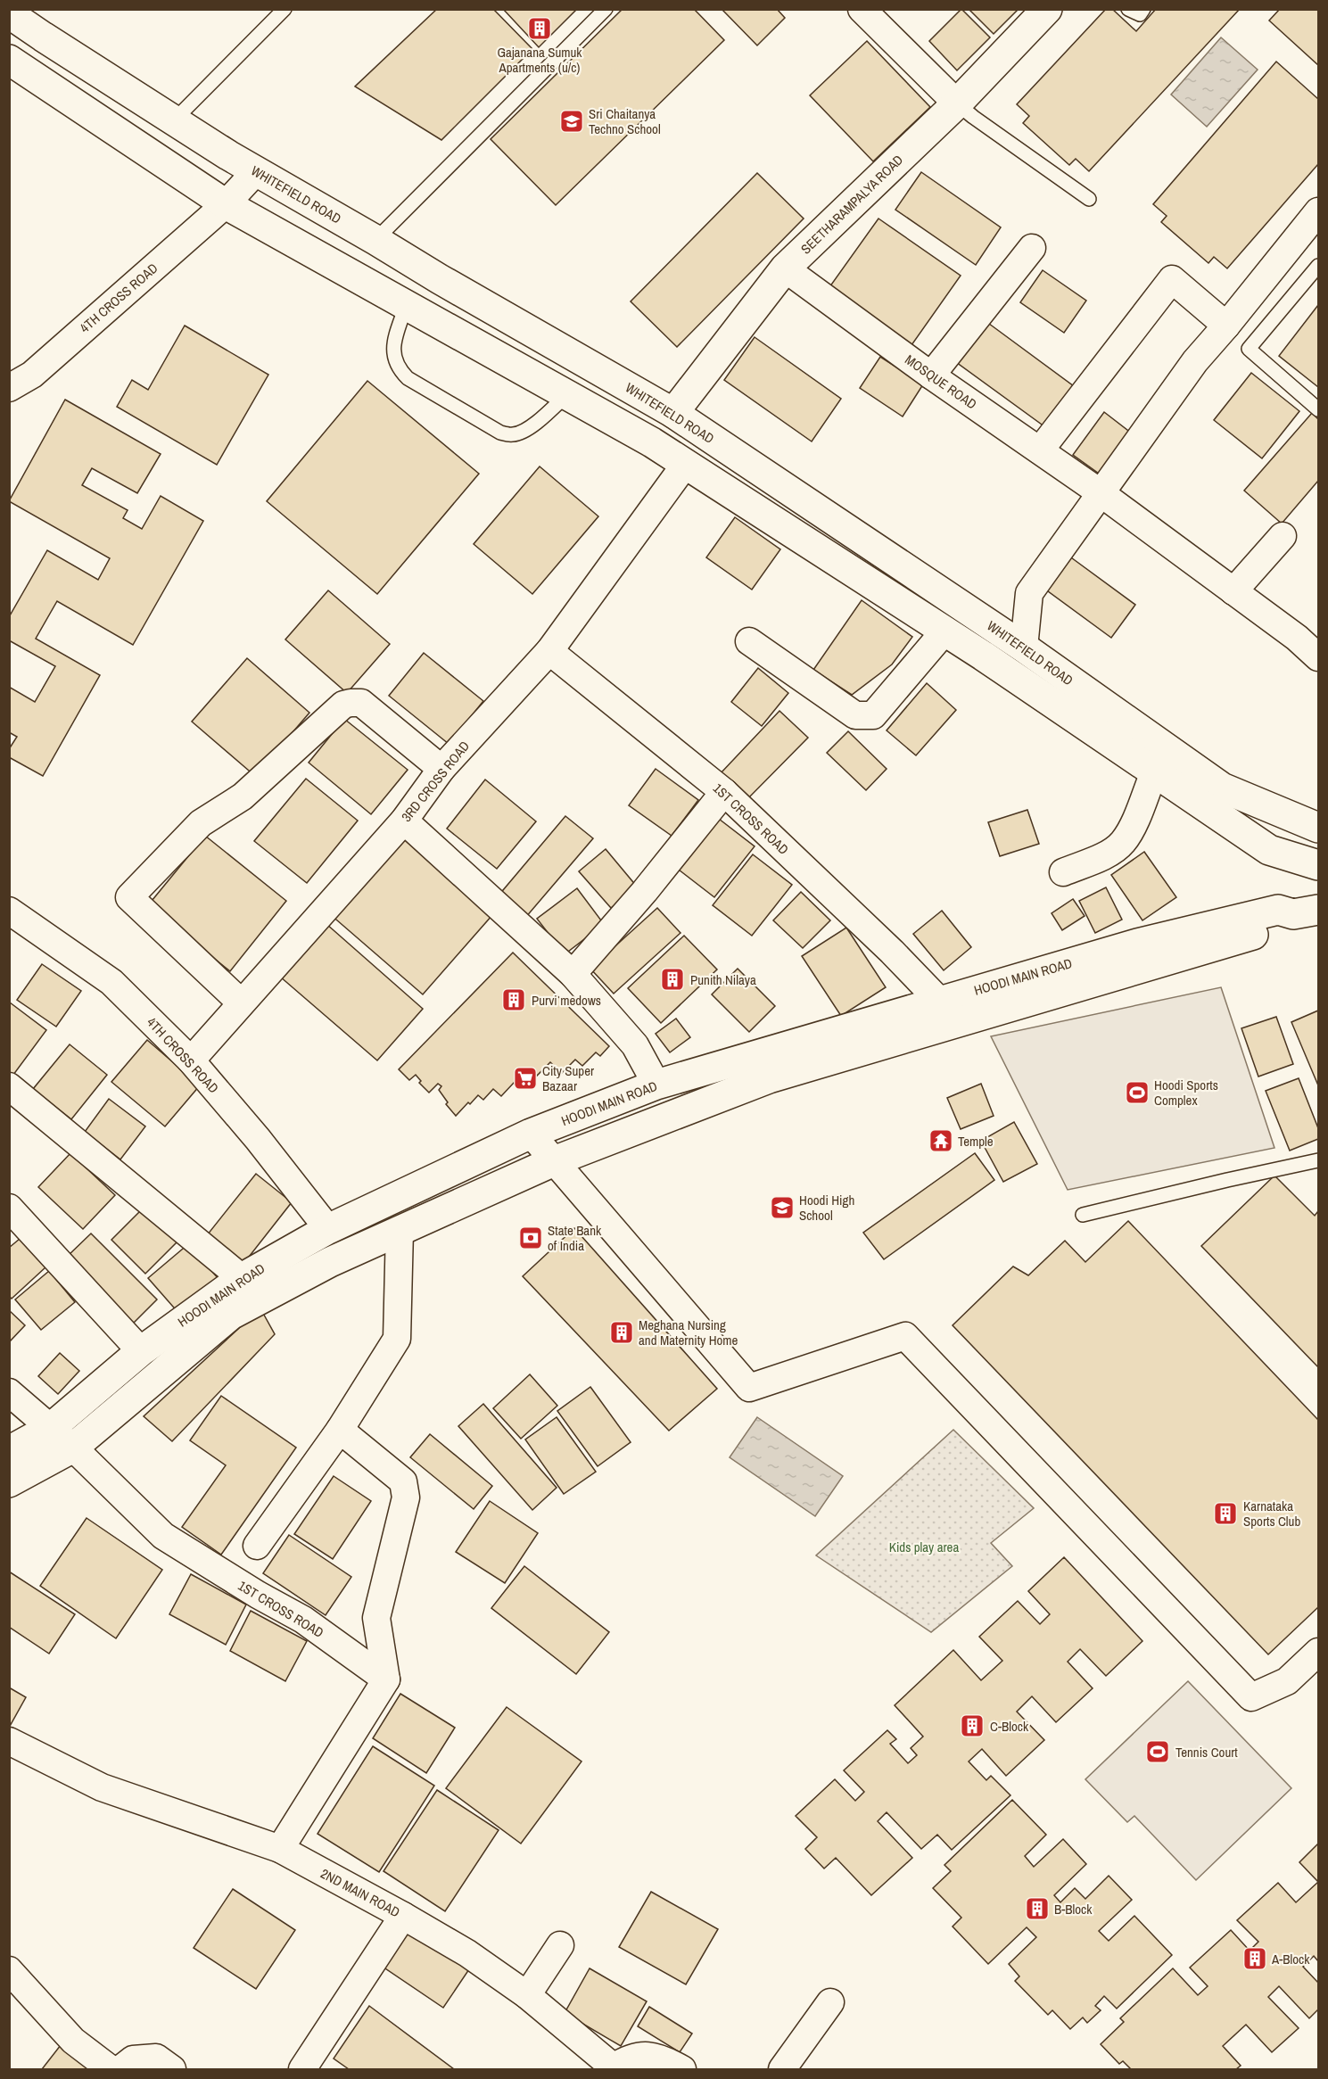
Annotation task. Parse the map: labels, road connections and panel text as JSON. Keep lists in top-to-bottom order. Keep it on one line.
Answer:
{"streets":{"main road":["WHITEFIELD ROAD","SEETHARAMPALYA ROAD","HOODI MAIN ROAD"],"street":["4TH CROSS ROAD","MOSQUE ROAD","3RD CROSS ROAD","1ST CROSS ROAD","2ND MAIN ROAD"]},"crossings":[["WHITEFIELD ROAD","SEETHARAMPALYA ROAD"],["WHITEFIELD ROAD","4TH CROSS ROAD"],["SEETHARAMPALYA ROAD","MOSQUE ROAD"],["4TH CROSS ROAD","3RD CROSS ROAD"],["4TH CROSS ROAD","HOODI MAIN ROAD"],["3RD CROSS ROAD","1ST CROSS ROAD"],["1ST CROSS ROAD","HOODI MAIN ROAD"]],"parks":["Kids play area"],"places":{"building":["Gajanana Sumuk Apartments (u/c)","Punith Nilaya","Purvi medows","Meghana Nursing and Maternity Home","Karnataka Sports Club","C-Block","B-Block","A-Block"],"school or university":["Sri Chaitanya Techno School","Hoodi High School"],"supermarket":["City Super Bazaar"],"sports":["Hoodi Sports Complex","Tennis Court"],"temple":["Temple"],"bank":["State Bank of India"]}}
